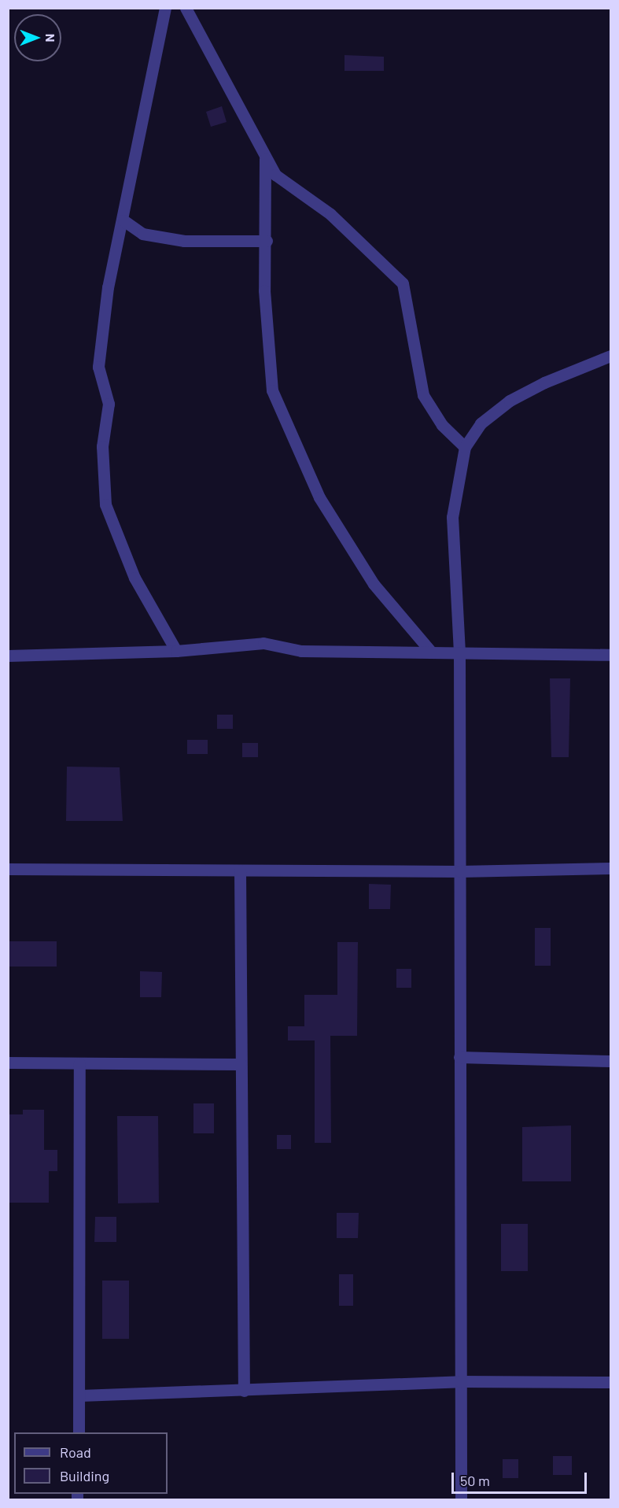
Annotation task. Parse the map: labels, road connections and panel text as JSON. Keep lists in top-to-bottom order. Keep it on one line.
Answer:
{"legend":["Road","Building"],"scale_bar":"50 m","north":"right"}
